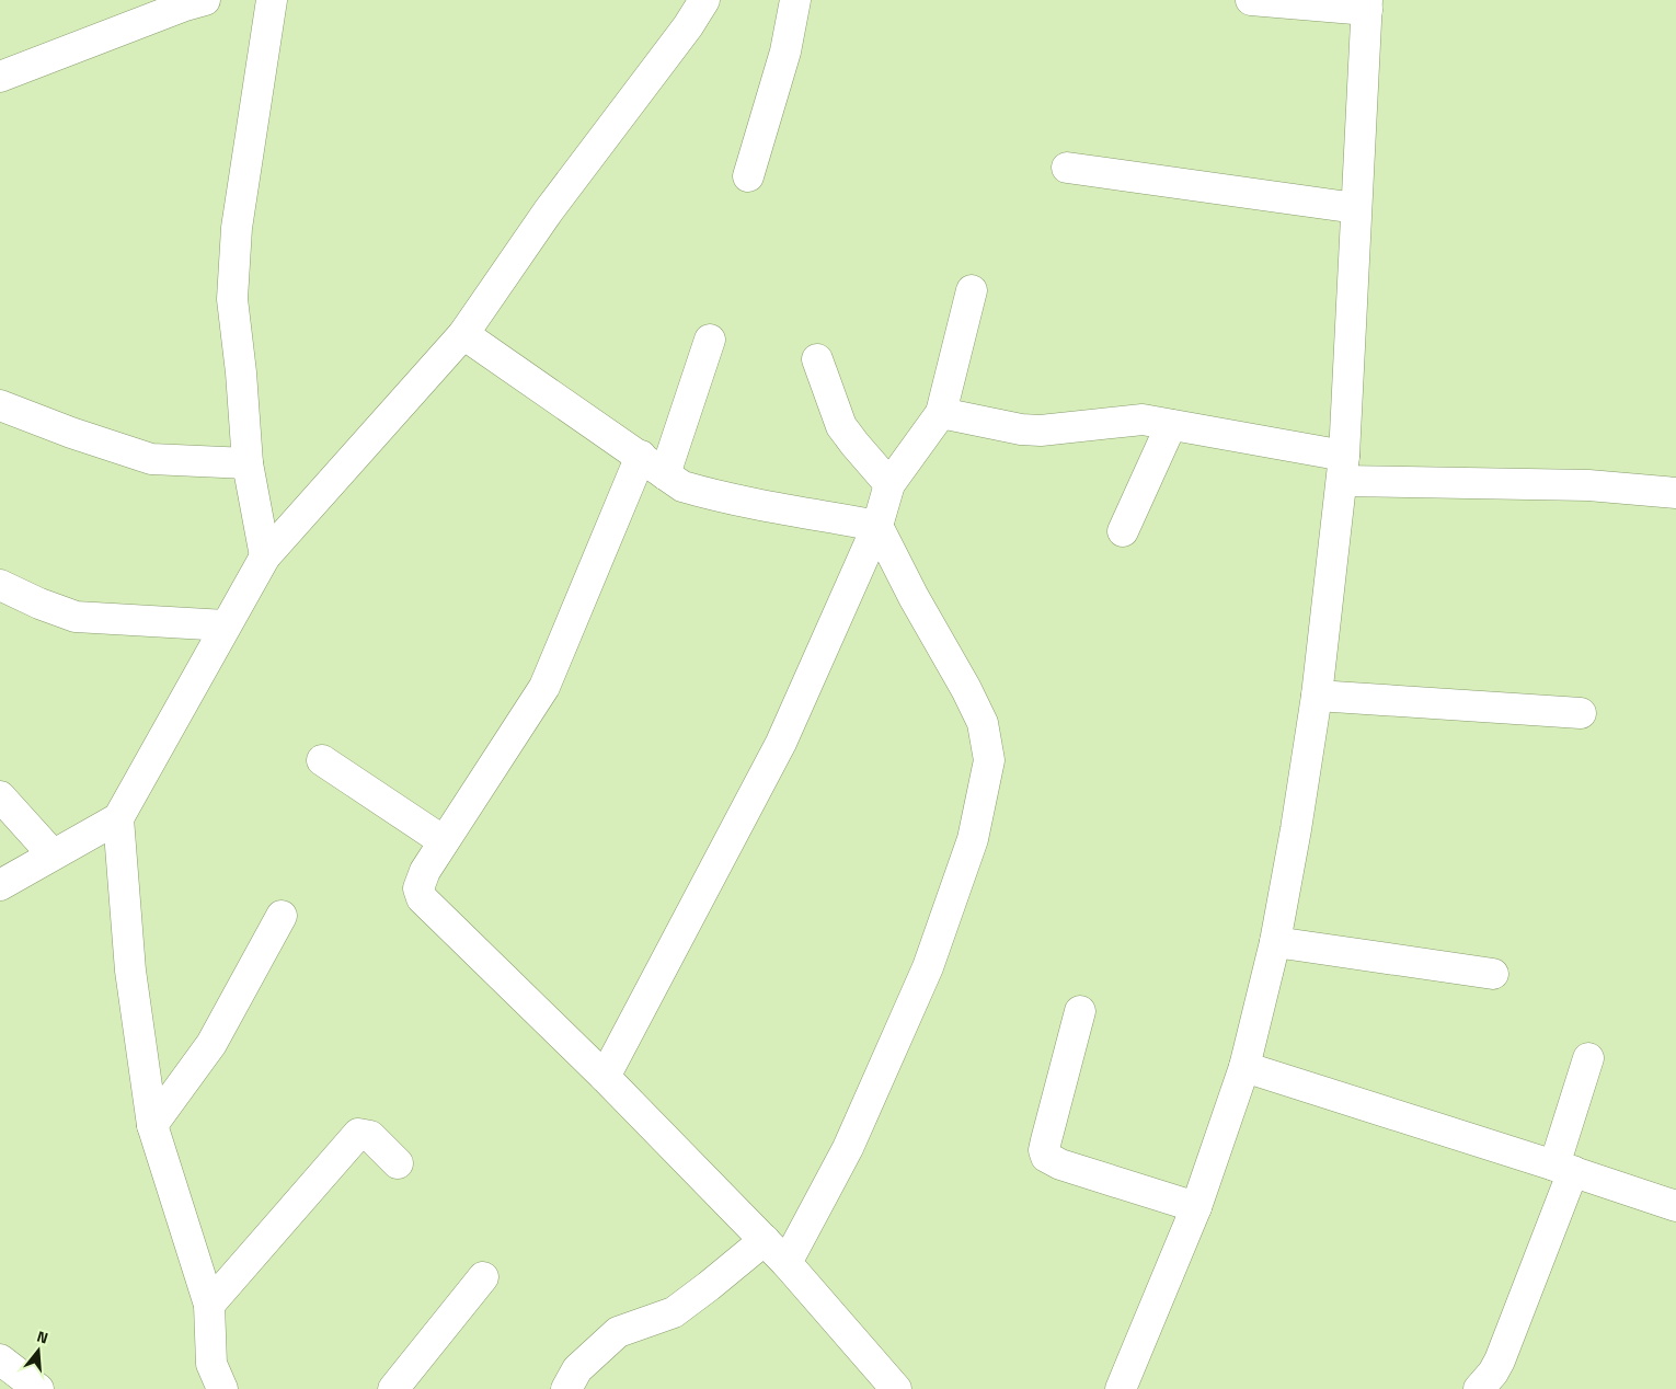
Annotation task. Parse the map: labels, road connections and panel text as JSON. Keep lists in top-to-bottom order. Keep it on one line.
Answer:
{"north":"top"}
